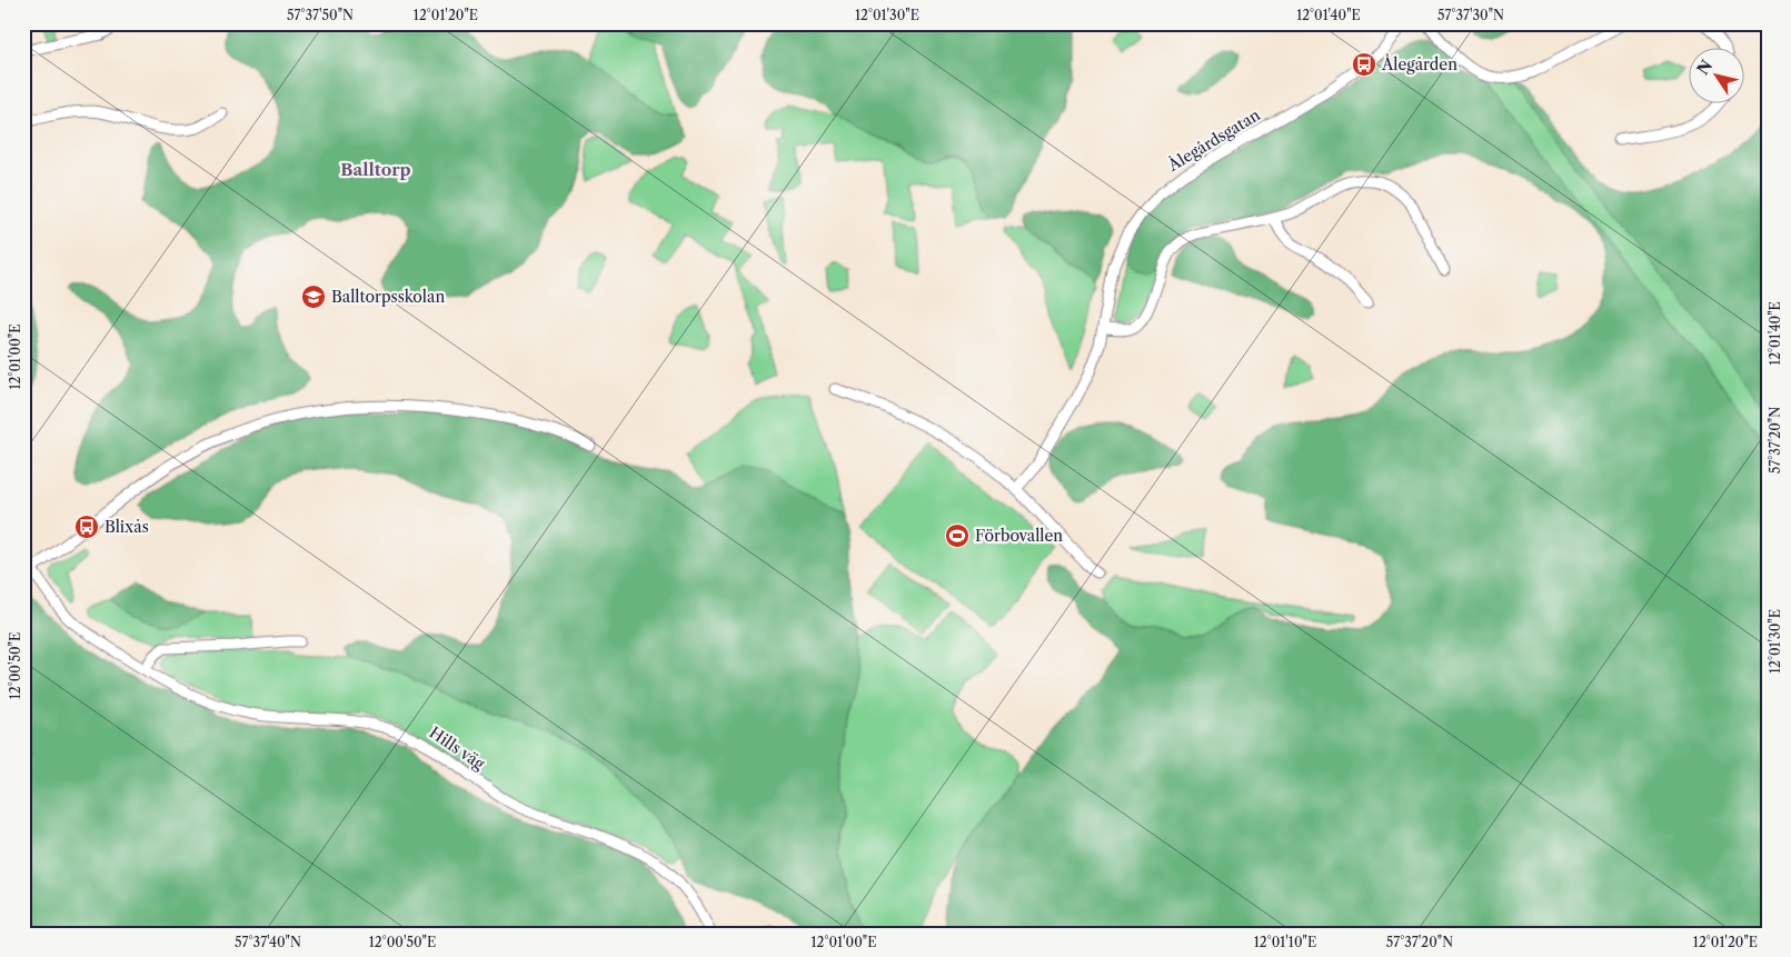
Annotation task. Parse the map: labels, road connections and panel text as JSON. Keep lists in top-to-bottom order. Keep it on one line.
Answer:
{"streets":{"street":["Ålegårdsgatan","Hills väg"]},"districts":["Balltorp"],"places":{"bus stop":["Ålegården","Blixås"],"school or university":["Balltorpsskolan"],"sports":["Förbovallen"]},"north":"top left","coordinates":["57°37'50\"N","12°01'20\"E","12°01'30\"E","12°01'40\"E","57°37'30\"N","12°01'00\"E","57°37'20\"N","12°00'50\"E","57°37'40\"N","12°01'10\"E"]}
